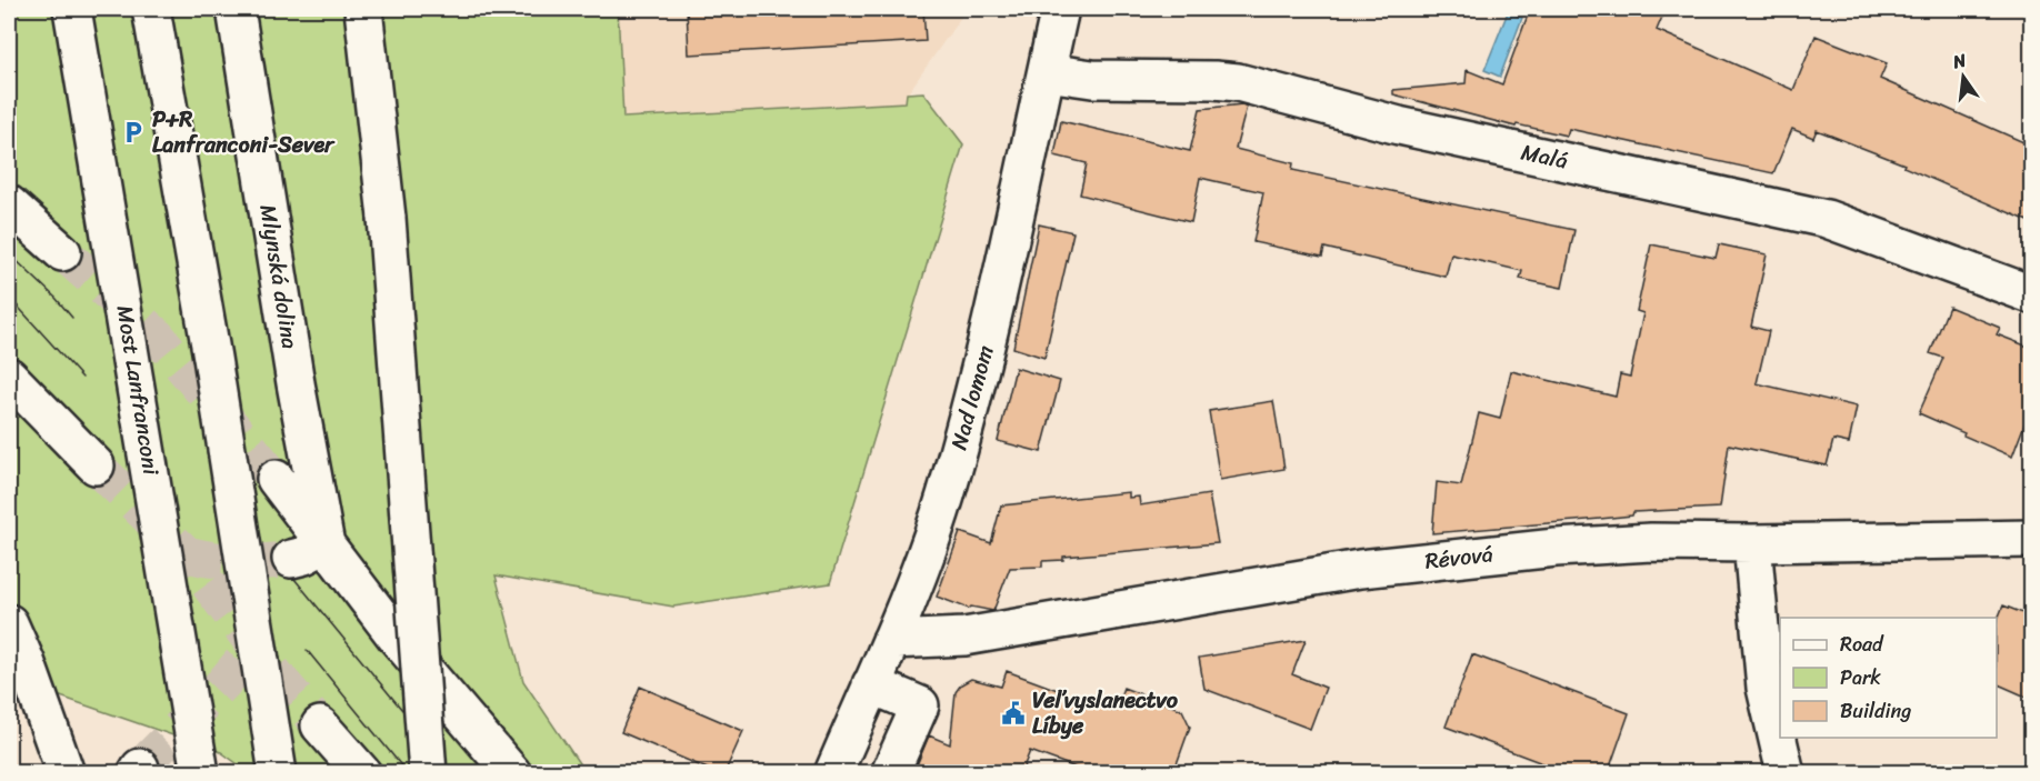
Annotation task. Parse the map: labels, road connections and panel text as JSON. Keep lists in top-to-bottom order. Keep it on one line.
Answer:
{"streets":{"main road":["Malá","Mlynská dolina","Most Lanfranconi","Nad lomom","Révová"]},"crossings":[["Malá","Nad lomom"],["Nad lomom","Révová"]],"places":{"parking":["P+R Lanfranconi-Sever"],"public building":["Veľvyslanectvo Líbye"]},"legend":["Road","Park","Building"],"north":"top"}
